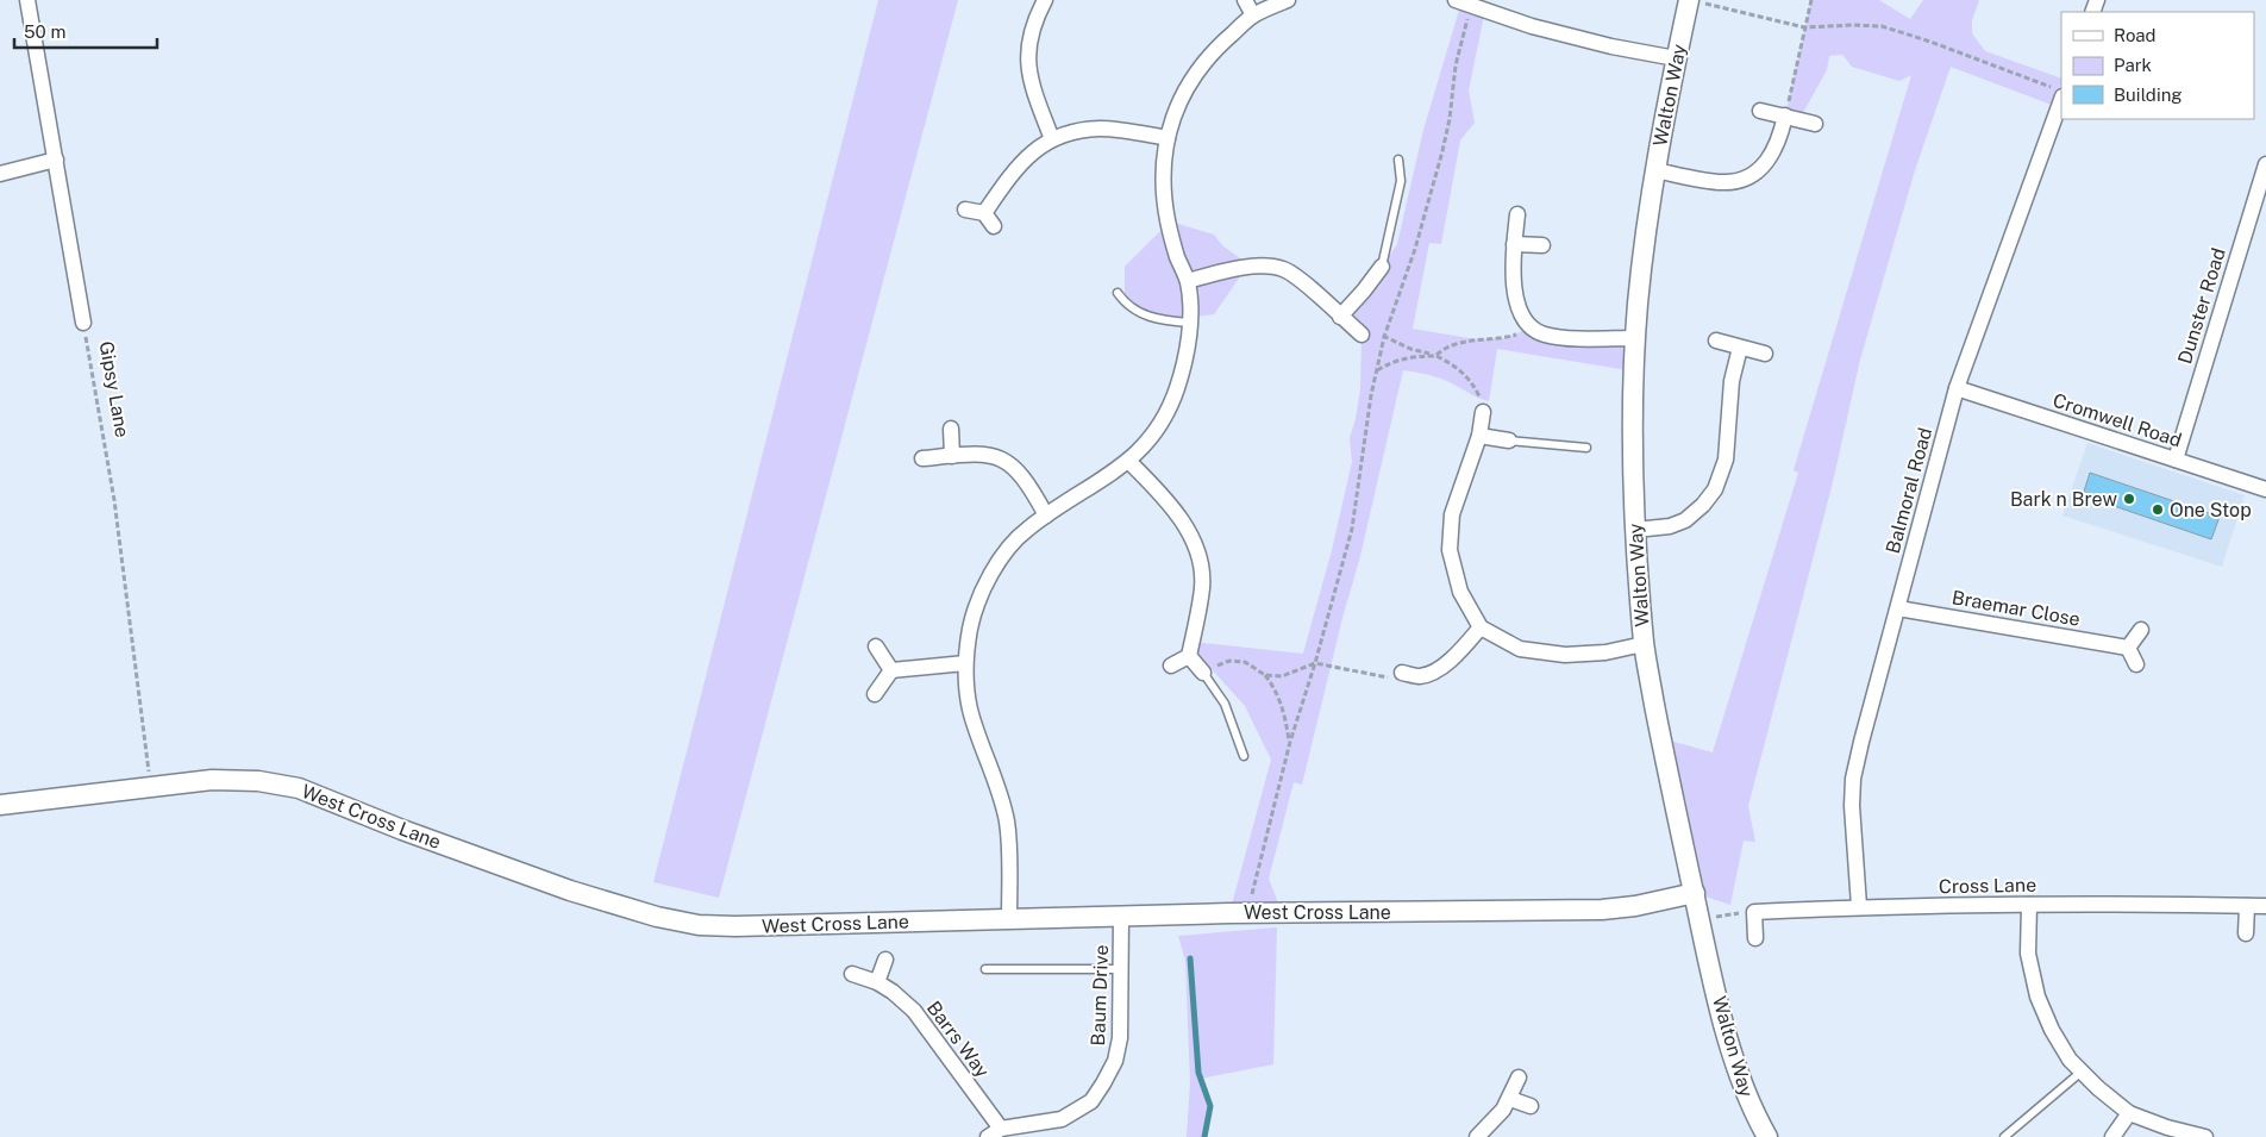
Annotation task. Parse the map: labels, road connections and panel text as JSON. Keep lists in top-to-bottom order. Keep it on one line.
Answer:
{"streets":{"street":["Walton Way","Dunster Road","Gipsy Lane","Cromwell Road","Balmoral Road","Braemar Close","West Cross Lane","Cross Lane","Baum Drive","Barrs Way"]},"crossings":[["Walton Way","West Cross Lane"],["Dunster Road","Cromwell Road"],["Gipsy Lane","West Cross Lane"],["Cromwell Road","Balmoral Road"],["Balmoral Road","Braemar Close"],["Balmoral Road","Cross Lane"],["West Cross Lane","Baum Drive"],["Baum Drive","Barrs Way"]],"places":["Bark n Brew","One Stop"],"legend":["Road","Park","Building"],"scale_bar":"50 m"}
